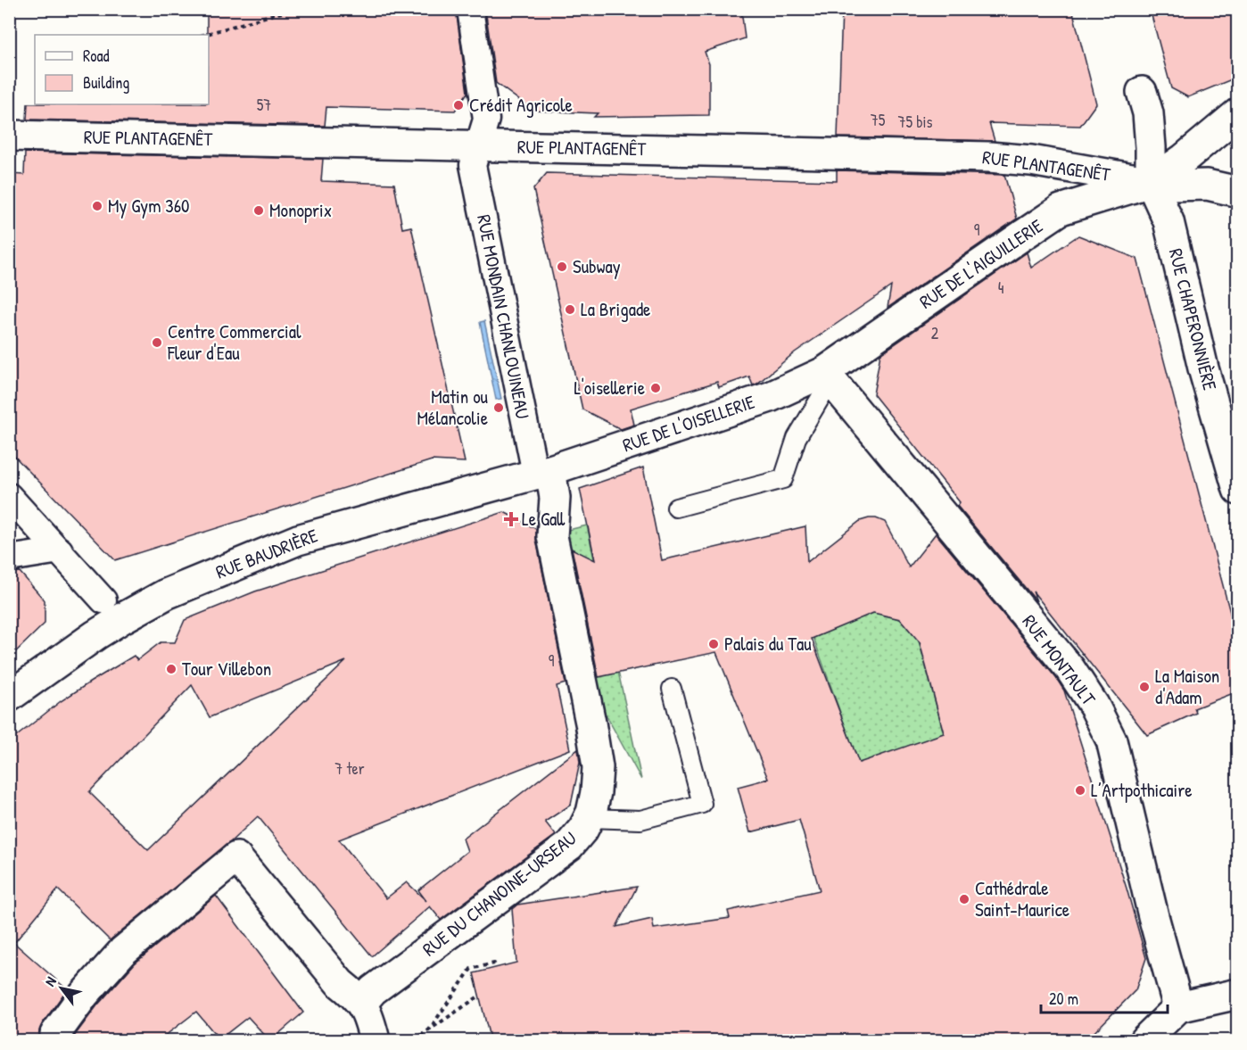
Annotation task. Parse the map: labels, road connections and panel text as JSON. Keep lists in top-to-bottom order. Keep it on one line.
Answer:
{"streets":{"street":["RUE PLANTAGENÊT","RUE DE L'AIGUILLERIE","RUE MONDAIN CHANLOUINEAU","RUE CHAPERONNIÈRE","RUE DE L'OISELLERIE","RUE BAUDRIÈRE","RUE MONTAULT","RUE DU CHANOINE-URSEAU"]},"crossings":[["RUE PLANTAGENÊT","RUE DE L'AIGUILLERIE"],["RUE PLANTAGENÊT","RUE CHAPERONNIÈRE"],["RUE DE L'AIGUILLERIE","RUE CHAPERONNIÈRE"],["RUE DE L'AIGUILLERIE","RUE DE L'OISELLERIE"],["RUE DE L'AIGUILLERIE","RUE MONTAULT"],["RUE MONDAIN CHANLOUINEAU","RUE DE L'OISELLERIE"],["RUE MONDAIN CHANLOUINEAU","RUE BAUDRIÈRE"],["RUE MONDAIN CHANLOUINEAU","RUE DU CHANOINE-URSEAU"],["RUE DE L'OISELLERIE","RUE BAUDRIÈRE"],["RUE DE L'OISELLERIE","RUE MONTAULT"],["RUE DE L'OISELLERIE","RUE DU CHANOINE-URSEAU"],["RUE BAUDRIÈRE","RUE DU CHANOINE-URSEAU"]],"places":{"other":["Crédit Agricole","My Gym 360","Monoprix","Subway","La Brigade","Centre Commercial Fleur d'Eau","L'oisellerie","Matin ou Mélancolie","Palais du Tau","Tour Villebon","La Maison d'Adam","L’Artpothicaire","Cathédrale Saint-Maurice"],"health":["Le Gall"]},"house_numbers":["57","75","75 bis","9","4","2","9","7 ter"],"legend":["Road","Building"],"scale_bar":"20 m","north":"top left"}
